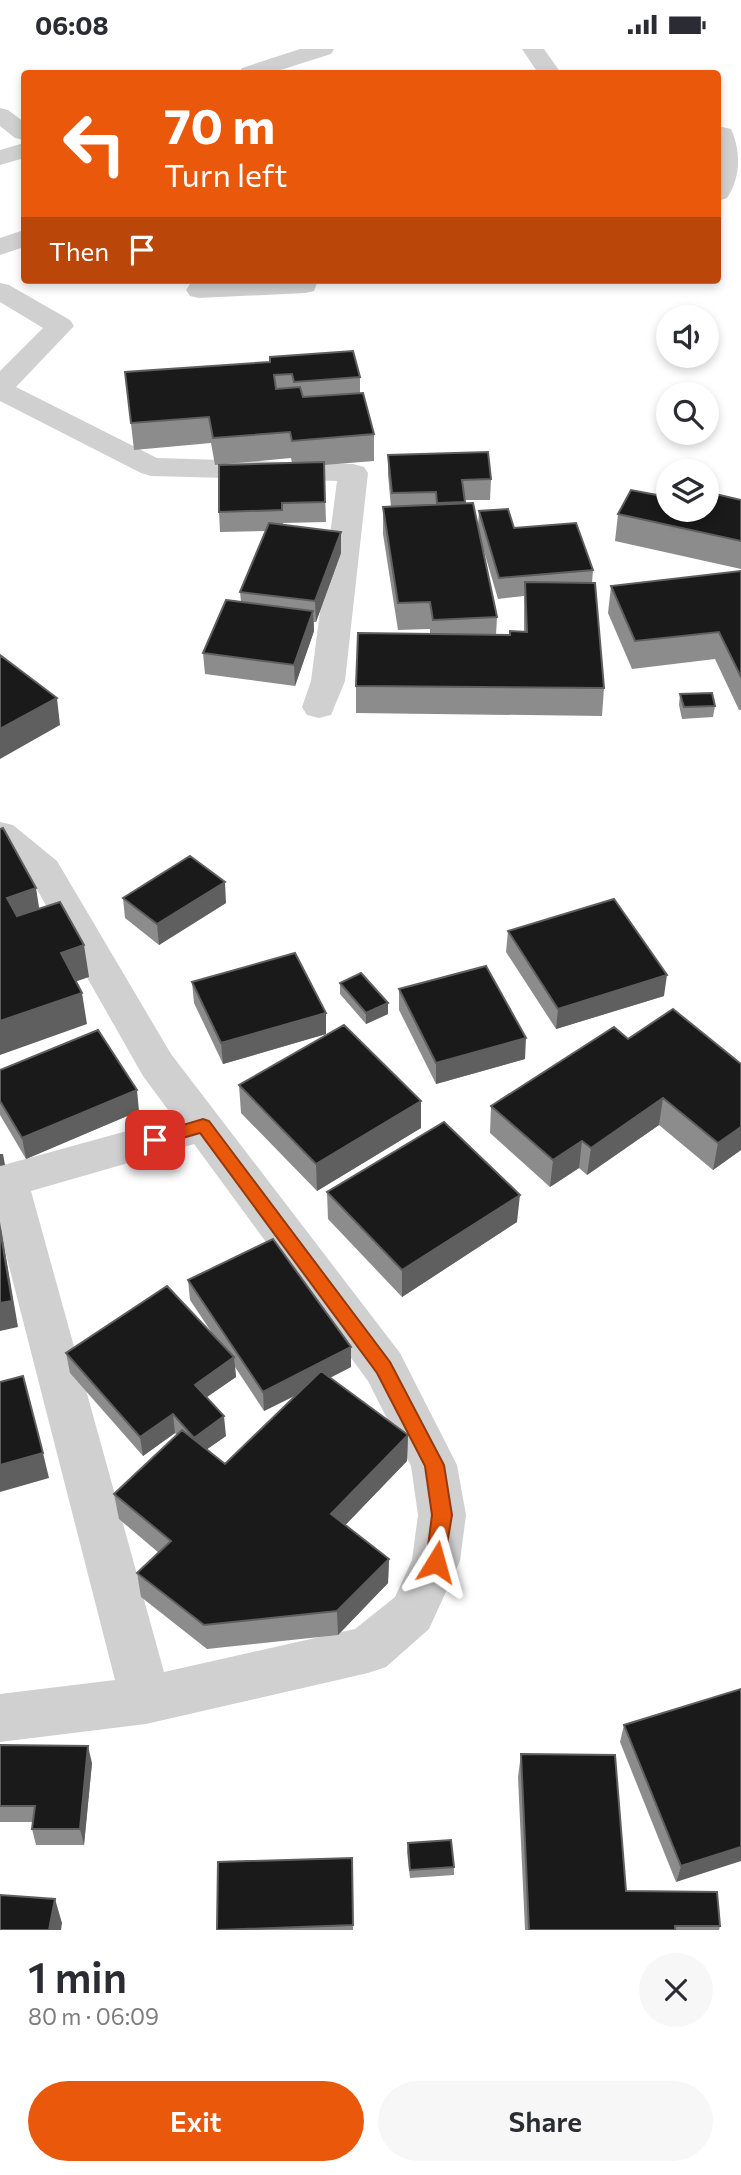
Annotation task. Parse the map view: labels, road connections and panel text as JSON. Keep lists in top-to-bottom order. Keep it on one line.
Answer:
{"page":{"status":"06:08","turn":["70 m","Turn left"],"then":"Then","heading":["1 min","80 m · 06:09"],"buttons":["Exit","Share"]}}
